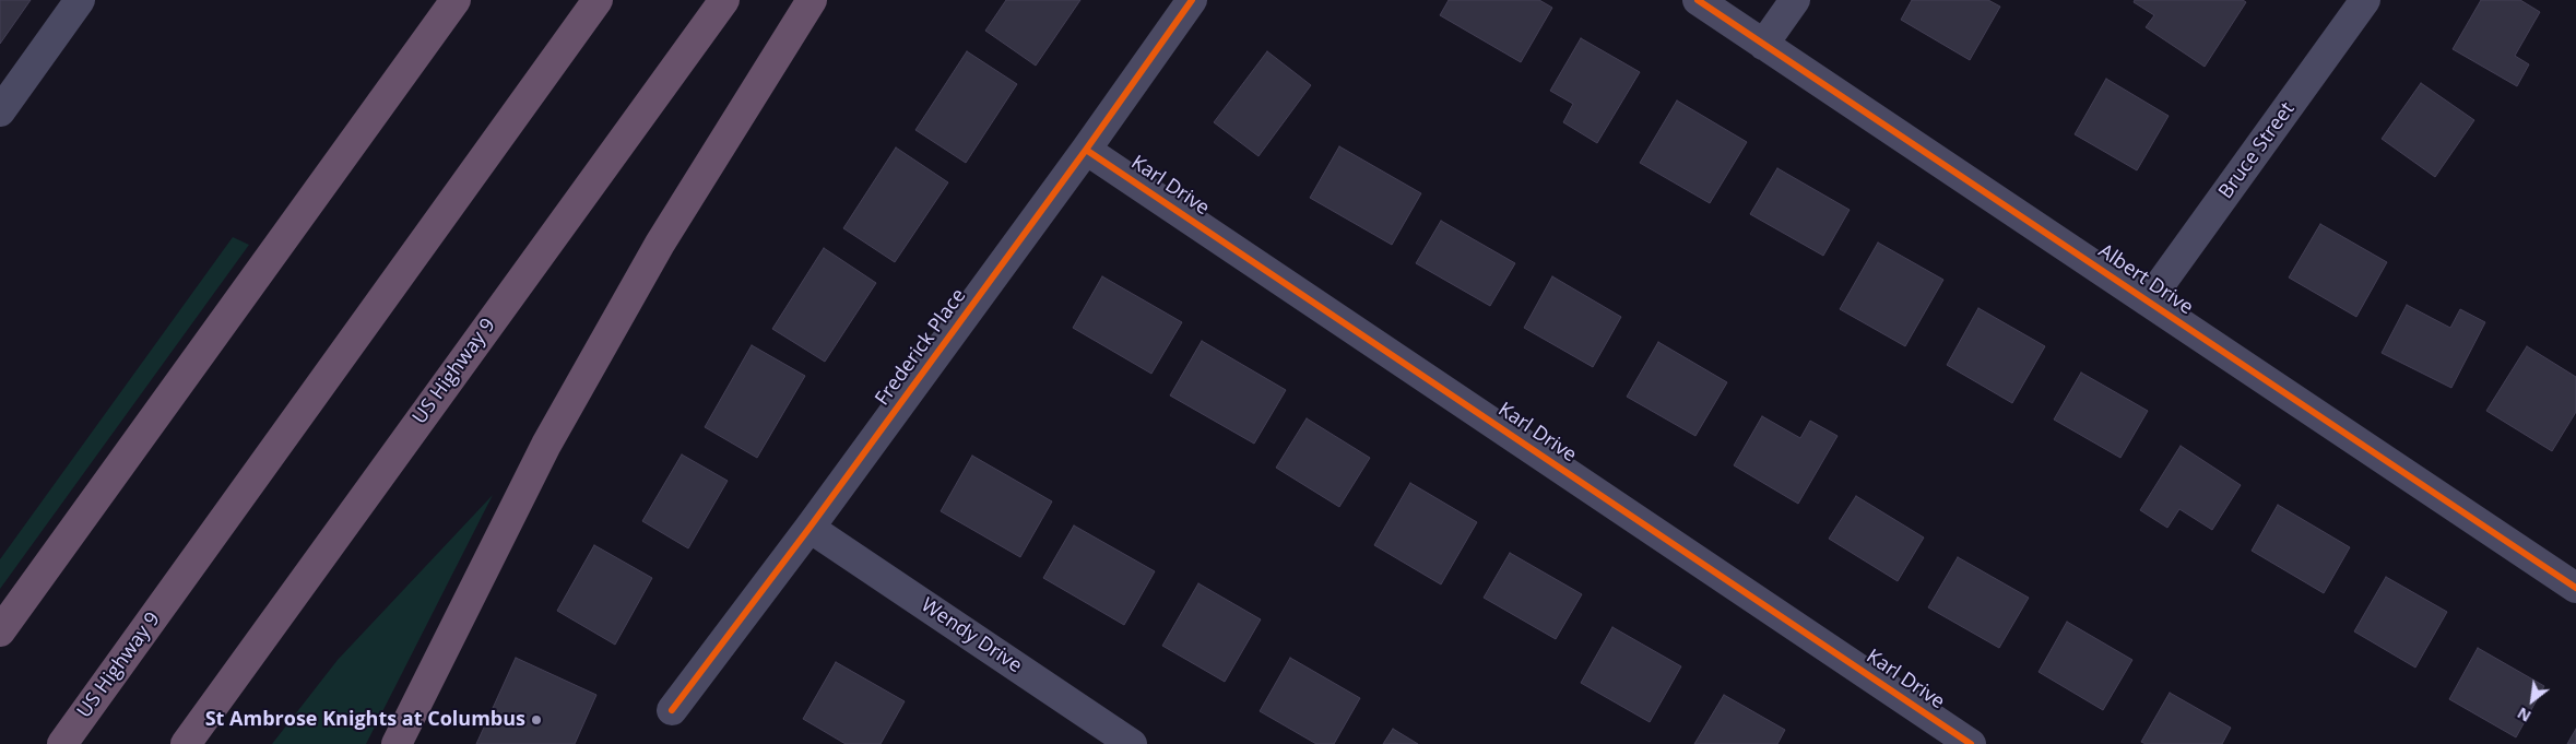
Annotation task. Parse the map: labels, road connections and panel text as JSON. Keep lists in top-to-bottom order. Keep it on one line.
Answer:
{"streets":{"highway":["US Highway 9"],"street":["Bruce Street","Karl Drive","Albert Drive","Frederick Place","Wendy Drive"]},"crossings":[["Bruce Street","Albert Drive"],["Karl Drive","Frederick Place"],["Frederick Place","Wendy Drive"]],"places":["St Ambrose Knights at Columbus"],"north":"bottom left"}
